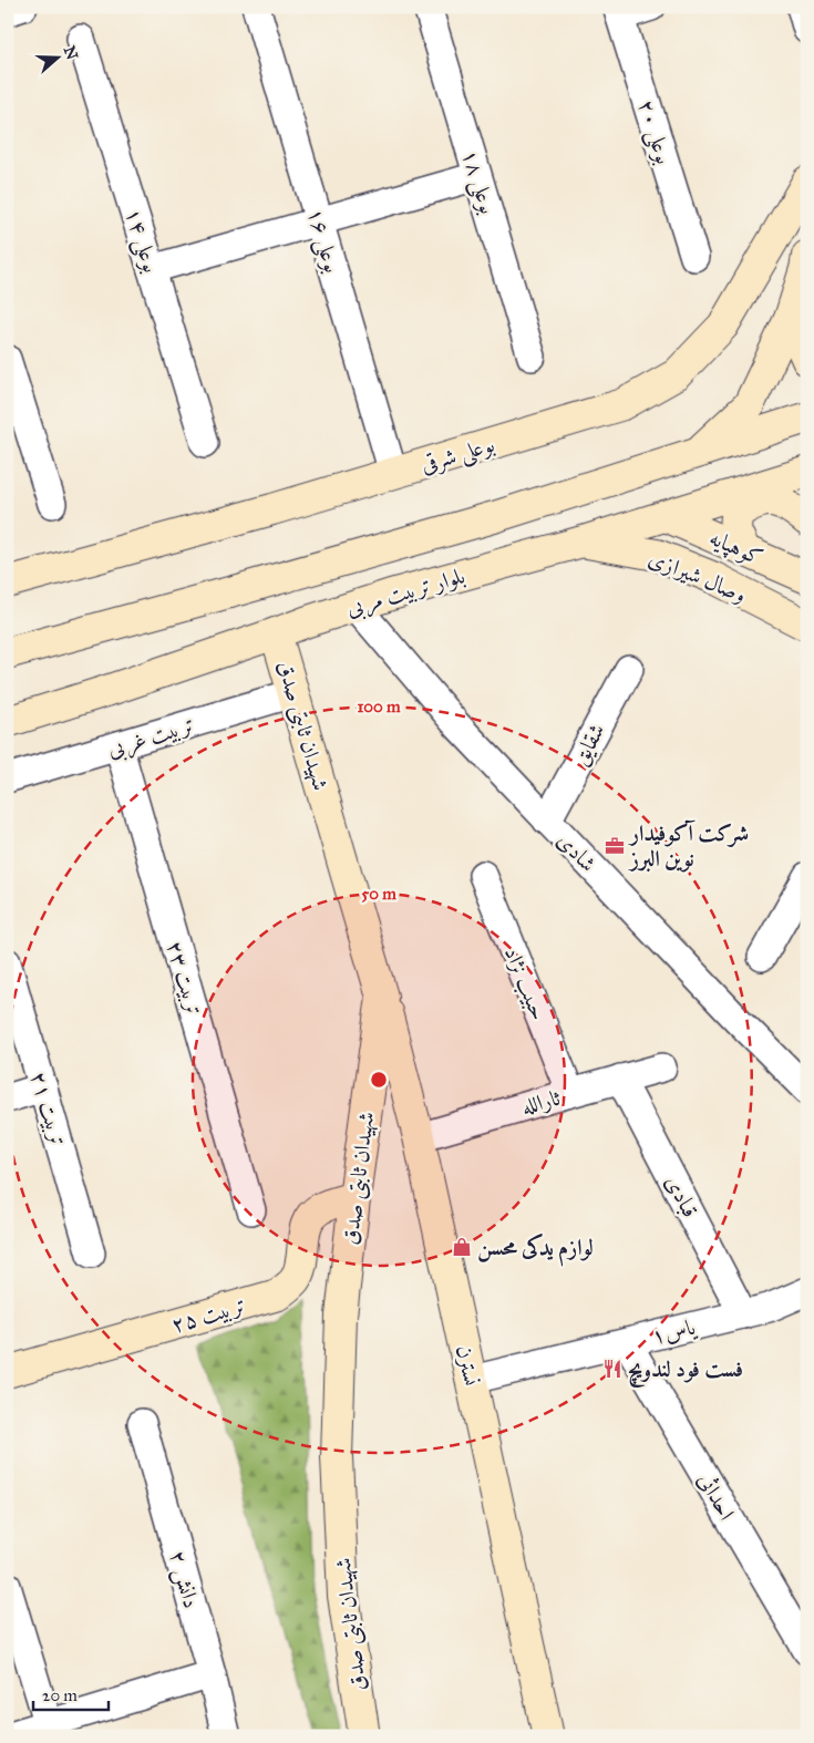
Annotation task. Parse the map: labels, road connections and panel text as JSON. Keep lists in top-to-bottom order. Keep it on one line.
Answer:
{"streets":{"main road":["بوعلی شرقی","کوهپایه","وصال شیرازی","بلوار تربیت مربی","شهیدان ثابتی صدق","تربیت ۲۵","نسترن"],"street":["بوعلی ۲۰","بوعلی ۱۸","بوعلی ۱۴","بوعلی ۱۶","تربیت غربی","شقایق","شادی","تربیت ۲۳","حبیب نژاد","ثارالله","تربیت ۲۱","قبادی","یاس۱","احداثی","دانش ۲"]},"crossings":[["بوعلی ۱۶","بوعلی شرقی"],["کوهپایه","بلوار تربیت مربی"],["وصال شیرازی","بلوار تربیت مربی"],["بلوار تربیت مربی","شهیدان ثابتی صدق"],["بلوار تربیت مربی","شادی"],["شهیدان ثابتی صدق","تربیت غربی"],["شهیدان ثابتی صدق","تربیت ۲۵"],["شهیدان ثابتی صدق","نسترن"],["تربیت غربی","تربیت ۲۳"],["شقایق","شادی"],["حبیب نژاد","ثارالله"],["ثارالله","قبادی"],["ثارالله","نسترن"],["قبادی","یاس۱"],["یاس۱","نسترن"],["یاس۱","احداثی"]],"places":{"office":["شرکت آکوفیدار نوین البرز"],"shop":["لوازم یدکی محسن"],"restaurant":["فست فود لندویچ"]},"scale_bar":"20 m","north":"right","rings":["100 m","50 m"]}
